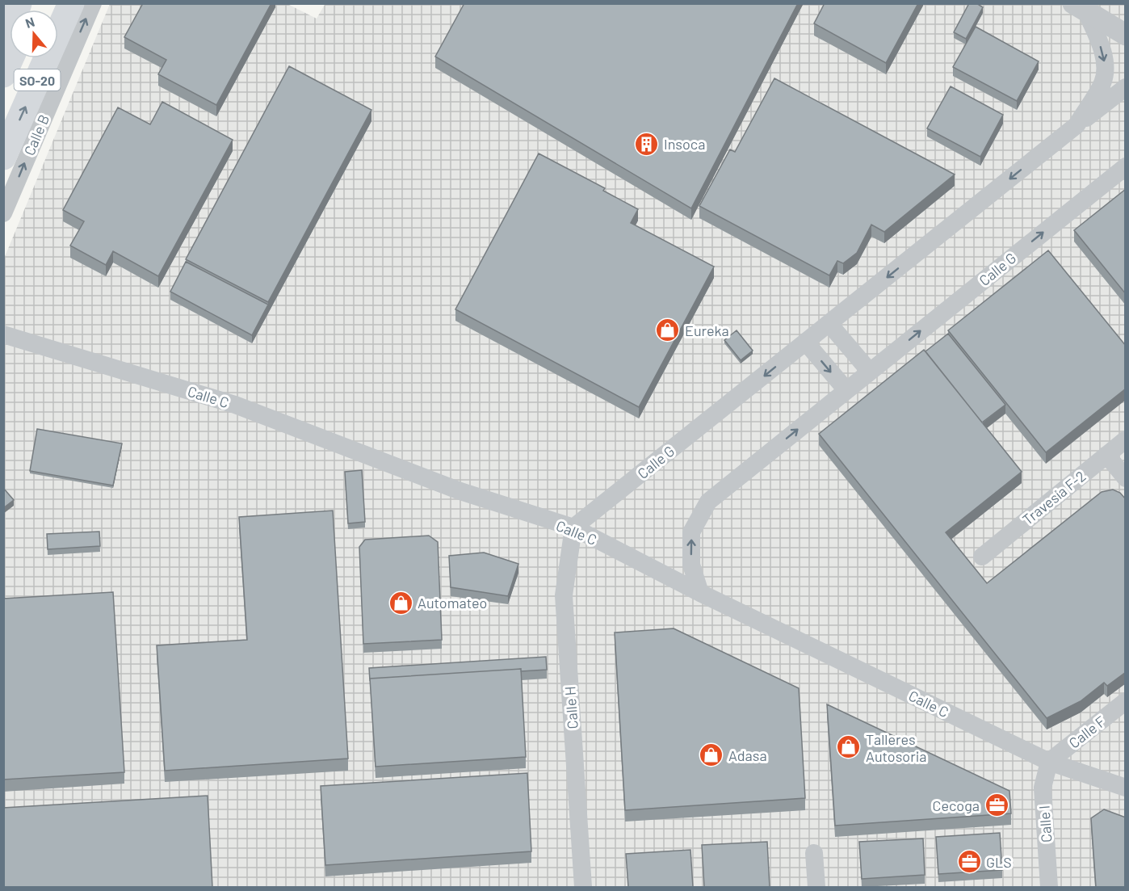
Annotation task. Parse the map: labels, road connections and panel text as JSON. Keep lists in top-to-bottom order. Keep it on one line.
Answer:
{"streets":{"highway":["SO-20"],"street":["Calle B","Calle G","Calle C","Travesía F-2","Calle H","Calle F","Calle I"]},"crossings":[["Calle G","Calle C"],["Calle G","Calle H"],["Calle C","Calle H"],["Calle C","Calle F"],["Calle C","Calle I"],["Calle F","Calle I"]],"one_way":["Calle B"],"places":{"building":["Insoca"],"shop":["Eureka","Automateo","Talleres Autosoria","Adasa"],"office":["Cecoga","GLS"]},"north":"top"}
